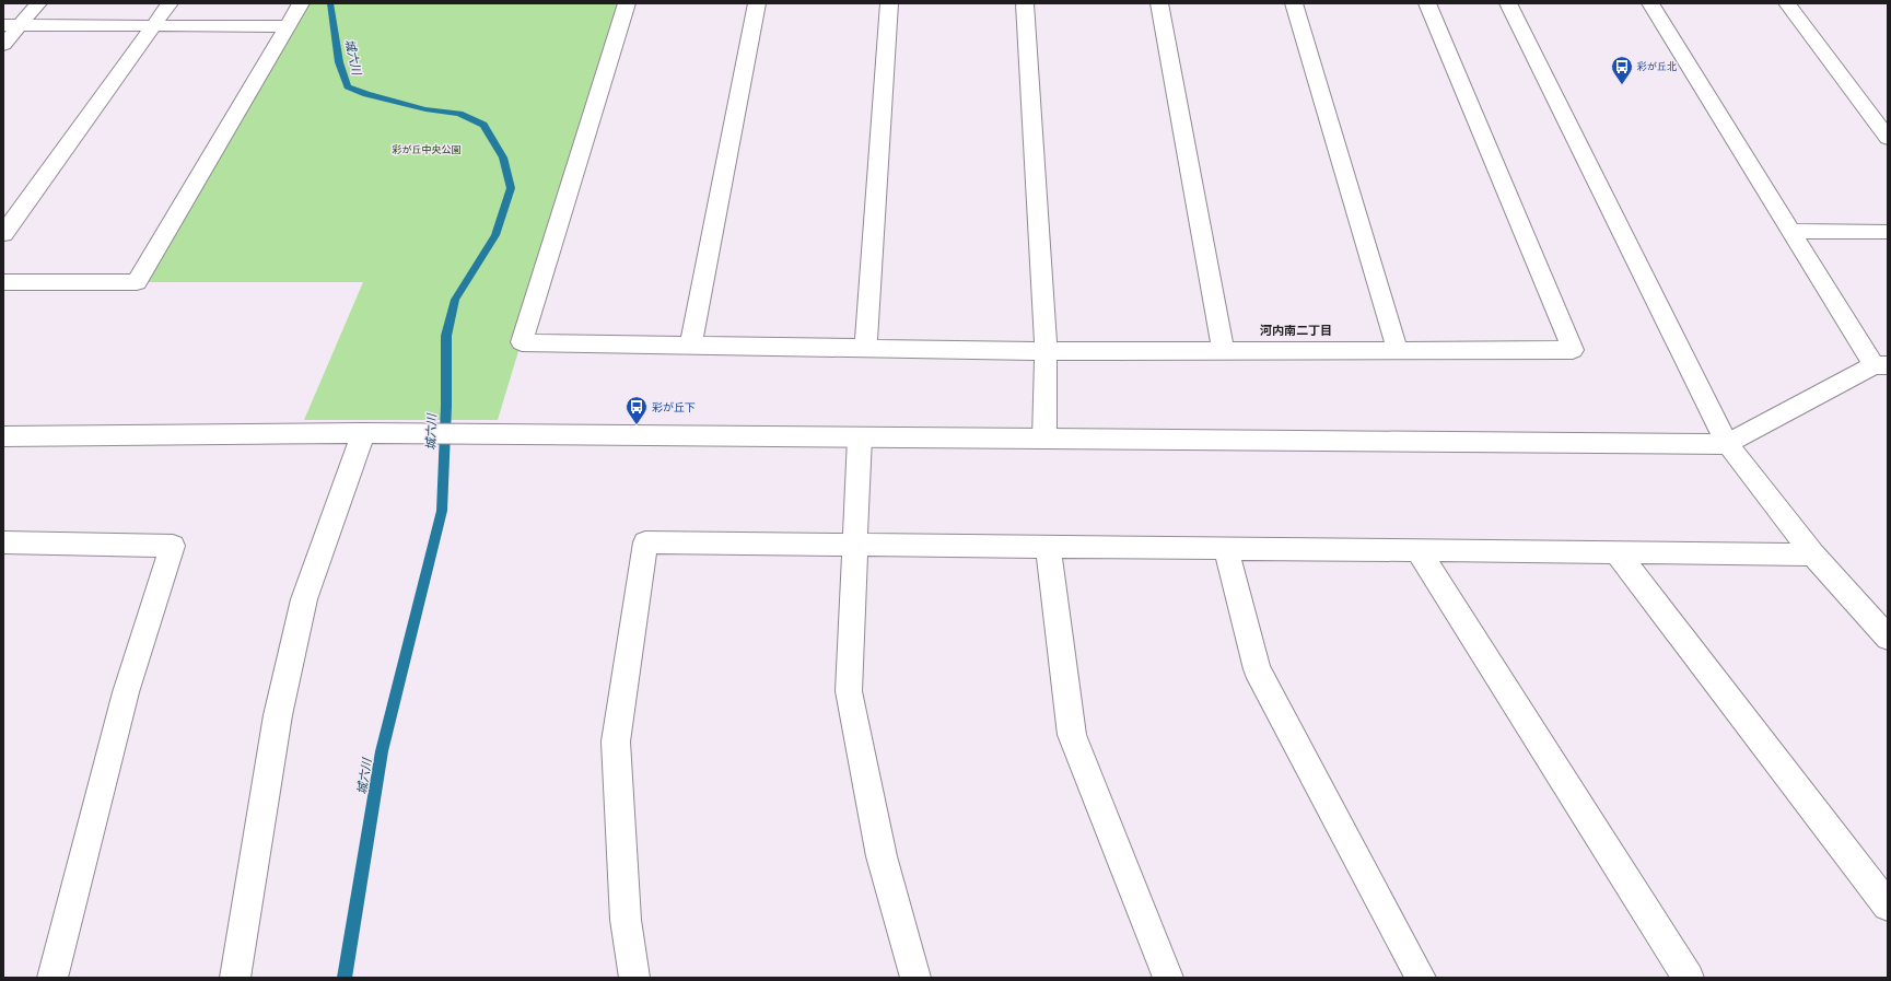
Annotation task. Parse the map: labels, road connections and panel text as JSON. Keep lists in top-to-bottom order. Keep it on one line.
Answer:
{"districts":["河内南二丁目"],"water":["城六川"],"parks":["彩が丘中央公園"],"places":{"bus stop":["彩が丘北","彩が丘下"]}}
